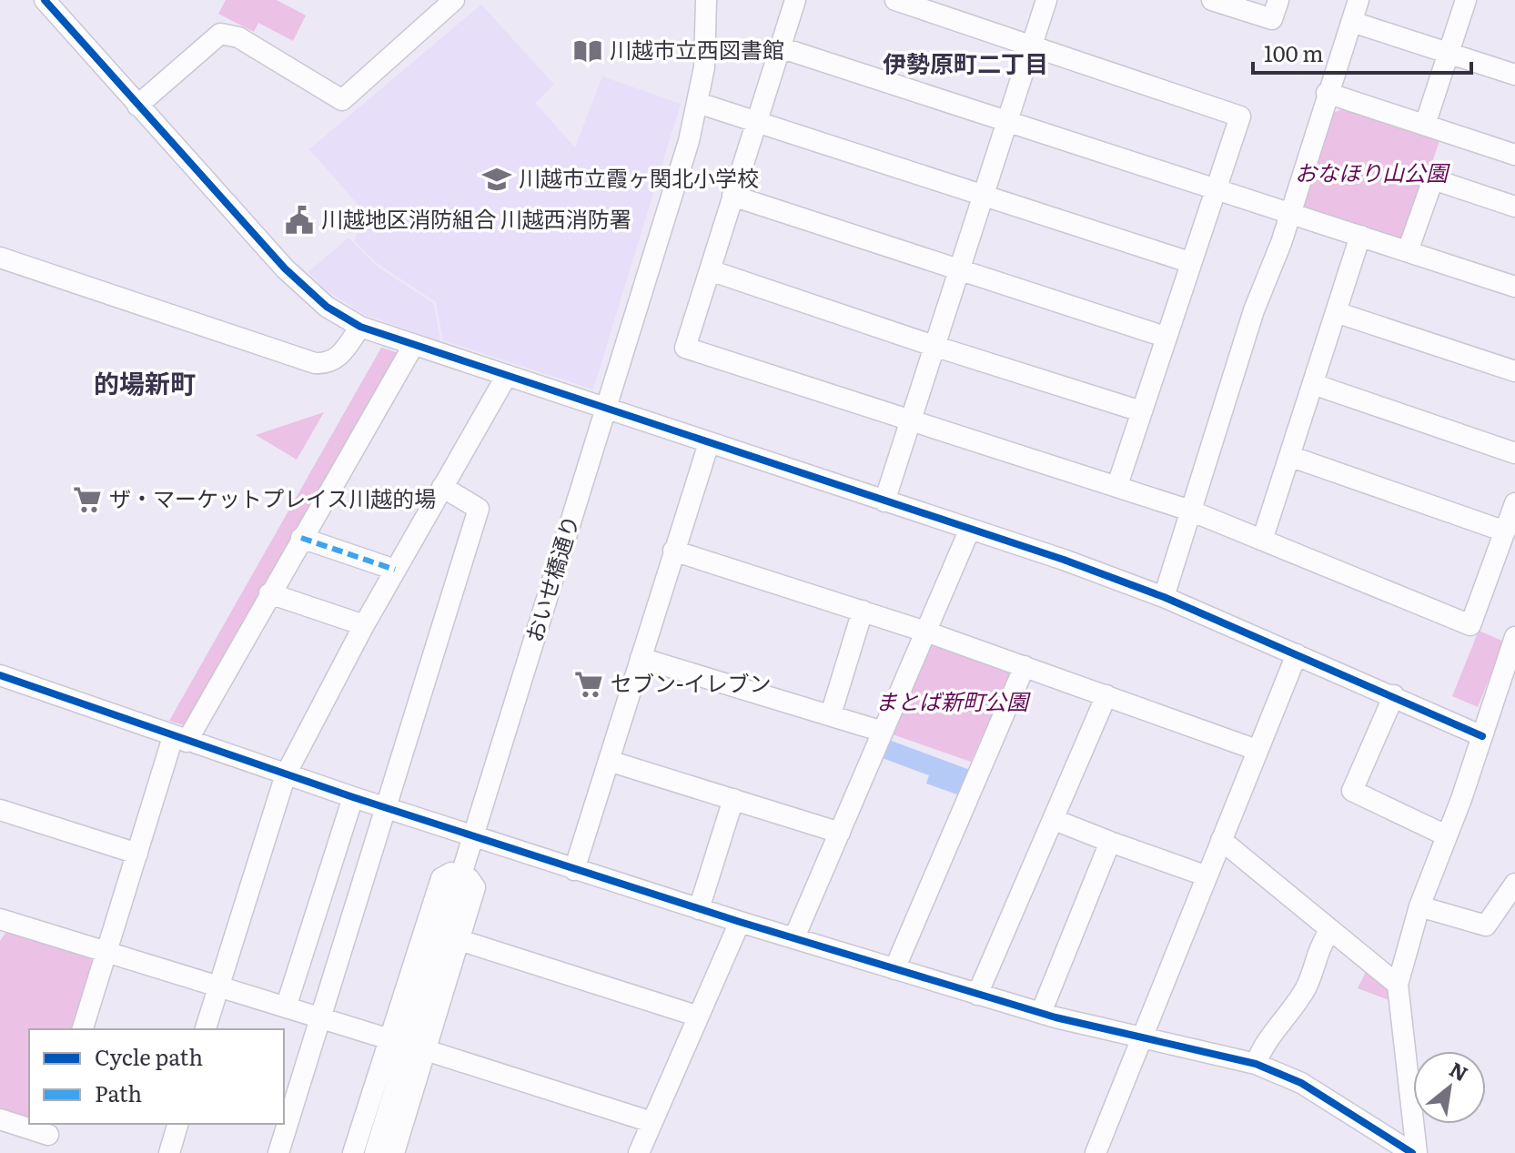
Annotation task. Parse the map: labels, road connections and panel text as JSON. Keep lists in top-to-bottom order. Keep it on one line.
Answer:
{"streets":{"street":["おいせ橋通り"]},"districts":["伊勢原町二丁目","的場新町"],"parks":["おなほり山公園","まとば新町公園"],"places":{"library":["川越市立西図書館"],"school or university":["川越市立霞ヶ関北小学校"],"public building":["川越地区消防組合 川越西消防署"],"supermarket":["ザ・マーケットプレイス川越的場","セブン-イレブン"]},"legend":["Cycle path","Path"],"scale_bar":"100 m","north":"top right"}
